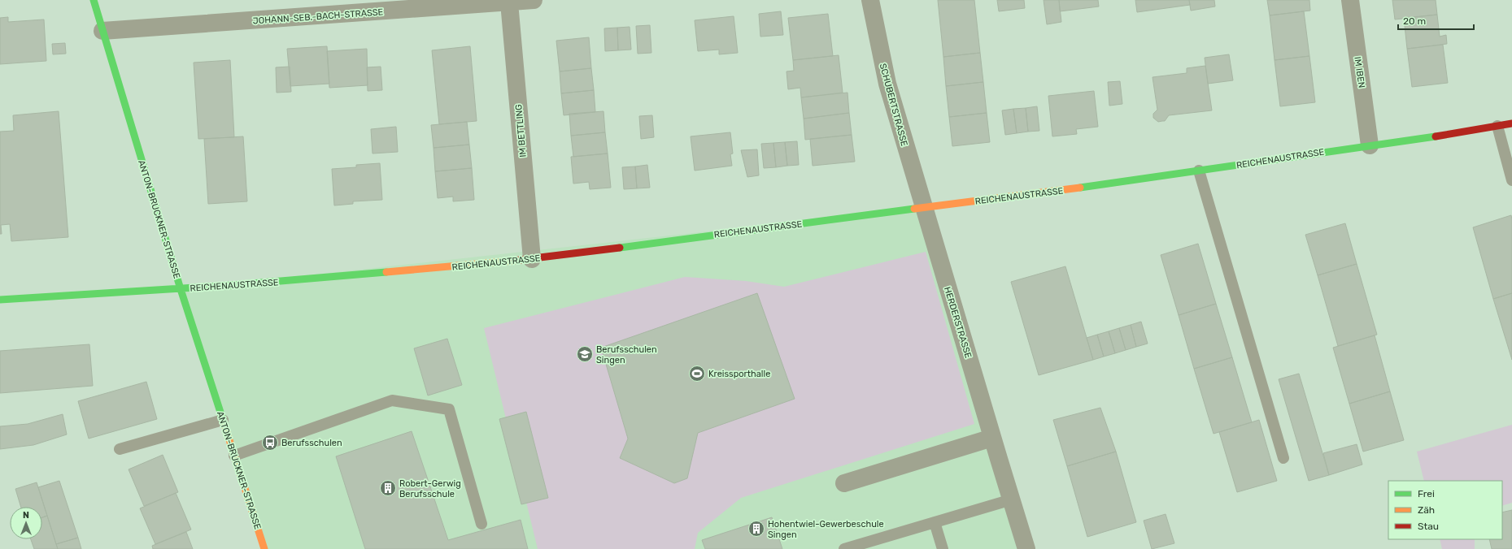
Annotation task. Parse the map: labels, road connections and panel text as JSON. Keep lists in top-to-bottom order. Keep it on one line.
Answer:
{"streets":{"street":["JOHANN-SEB.-BACH-STRASSE","IM IBEN","SCHUBERTSTRASSE","IM BETTLING","REICHENAUSTRASSE","ANTON-BRUCKNER-STRASSE","HERDERSTRASSE"]},"crossings":[["JOHANN-SEB.-BACH-STRASSE","IM BETTLING"],["JOHANN-SEB.-BACH-STRASSE","ANTON-BRUCKNER-STRASSE"],["IM IBEN","REICHENAUSTRASSE"],["SCHUBERTSTRASSE","REICHENAUSTRASSE"],["SCHUBERTSTRASSE","HERDERSTRASSE"],["IM BETTLING","REICHENAUSTRASSE"],["REICHENAUSTRASSE","ANTON-BRUCKNER-STRASSE"],["REICHENAUSTRASSE","HERDERSTRASSE"]],"places":{"school or university":["Berufsschulen Singen"],"sports":["Kreissporthalle"],"bus stop":["Berufsschulen"],"building":["Robert-Gerwig Berufsschule","Hohentwiel-Gewerbeschule Singen"]},"legend":["Frei","Zäh","Stau"],"scale_bar":"20 m","north":"top"}
